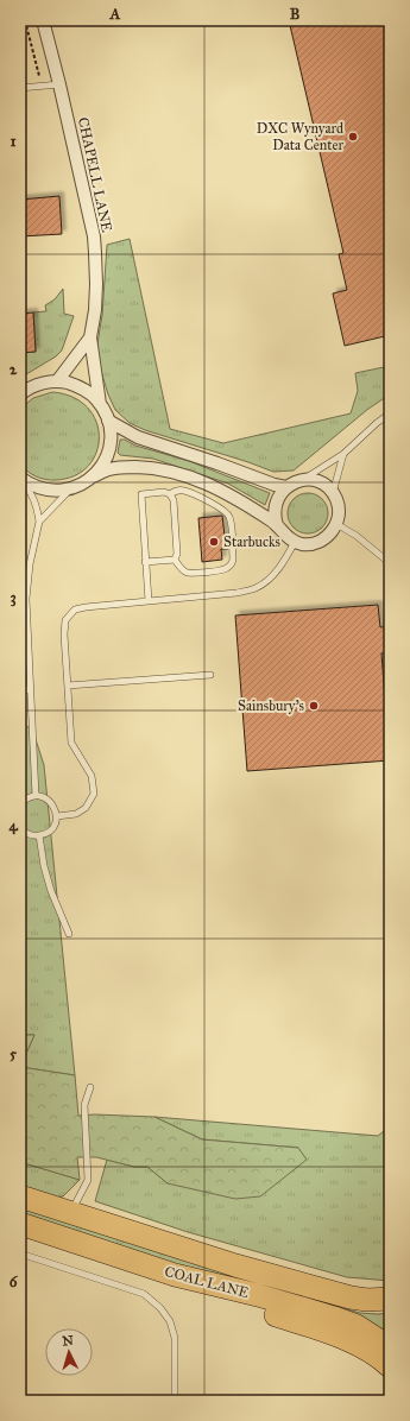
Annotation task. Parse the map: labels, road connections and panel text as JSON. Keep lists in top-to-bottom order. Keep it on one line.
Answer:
{"streets":{"highway":["COAL LANE"],"street":["CHAPELL LANE"]},"places":["DXC Wynyard Data Center","Starbucks","Sainsbury's"],"north":"top","grid":{"columns":["A","B"],"rows":["1","2","3","4","5","6"]}}
